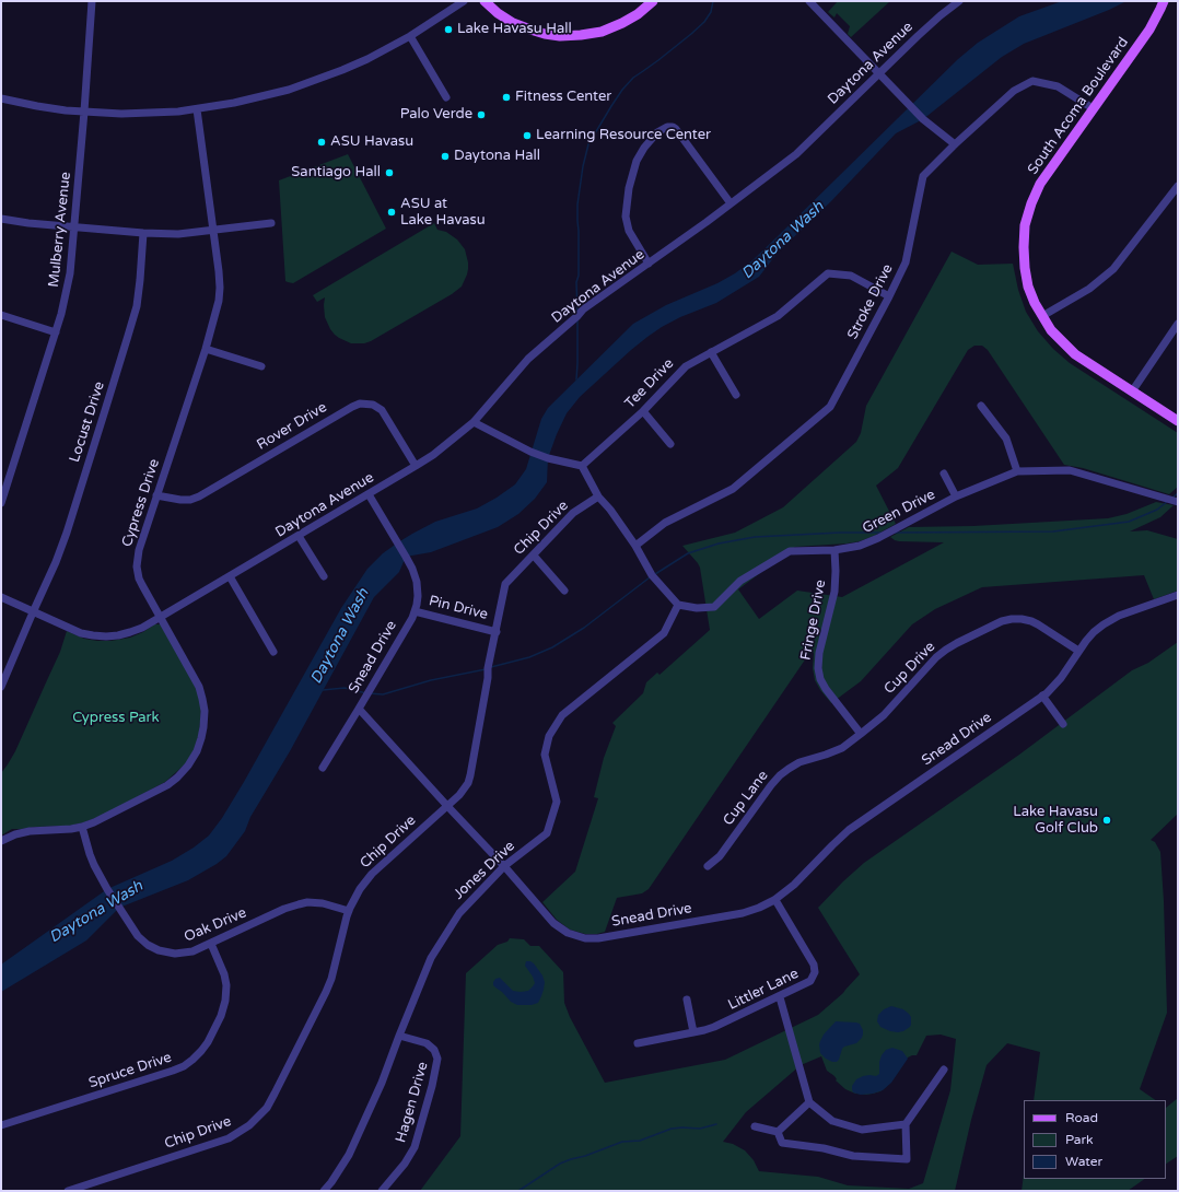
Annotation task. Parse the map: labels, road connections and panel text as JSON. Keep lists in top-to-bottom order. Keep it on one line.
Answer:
{"streets":{"main road":["South Acoma Boulevard"],"street":["Daytona Avenue","Mulberry Avenue","Stroke Drive","Tee Drive","Locust Drive","Rover Drive","Cypress Drive","Green Drive","Chip Drive","Pin Drive","Fringe Drive","Snead Drive","Cup Drive","Cup Lane","Jones Drive","Oak Drive","Littler Lane","Spruce Drive","Hagen Drive"]},"crossings":[["Daytona Avenue","Locust Drive"],["Daytona Avenue","Rover Drive"],["Daytona Avenue","Cypress Drive"],["Daytona Avenue","Snead Drive"],["South Acoma Boulevard","Stroke Drive"],["Stroke Drive","Tee Drive"],["Rover Drive","Cypress Drive"],["Cypress Drive","Oak Drive"],["Green Drive","Fringe Drive"],["Green Drive","Jones Drive"],["Chip Drive","Pin Drive"],["Chip Drive","Snead Drive"],["Chip Drive","Oak Drive"],["Pin Drive","Snead Drive"],["Fringe Drive","Cup Drive"],["Fringe Drive","Cup Lane"],["Snead Drive","Cup Drive"],["Snead Drive","Jones Drive"],["Snead Drive","Littler Lane"],["Cup Drive","Cup Lane"],["Jones Drive","Hagen Drive"],["Oak Drive","Spruce Drive"]],"water":["Daytona Wash"],"parks":["Cypress Park"],"places":["Lake Havasu Hall","Fitness Center","Palo Verde","Learning Resource Center","ASU Havasu","Daytona Hall","Santiago Hall","ASU at Lake Havasu","Lake Havasu Golf Club"],"legend":["Road","Park","Water"]}
